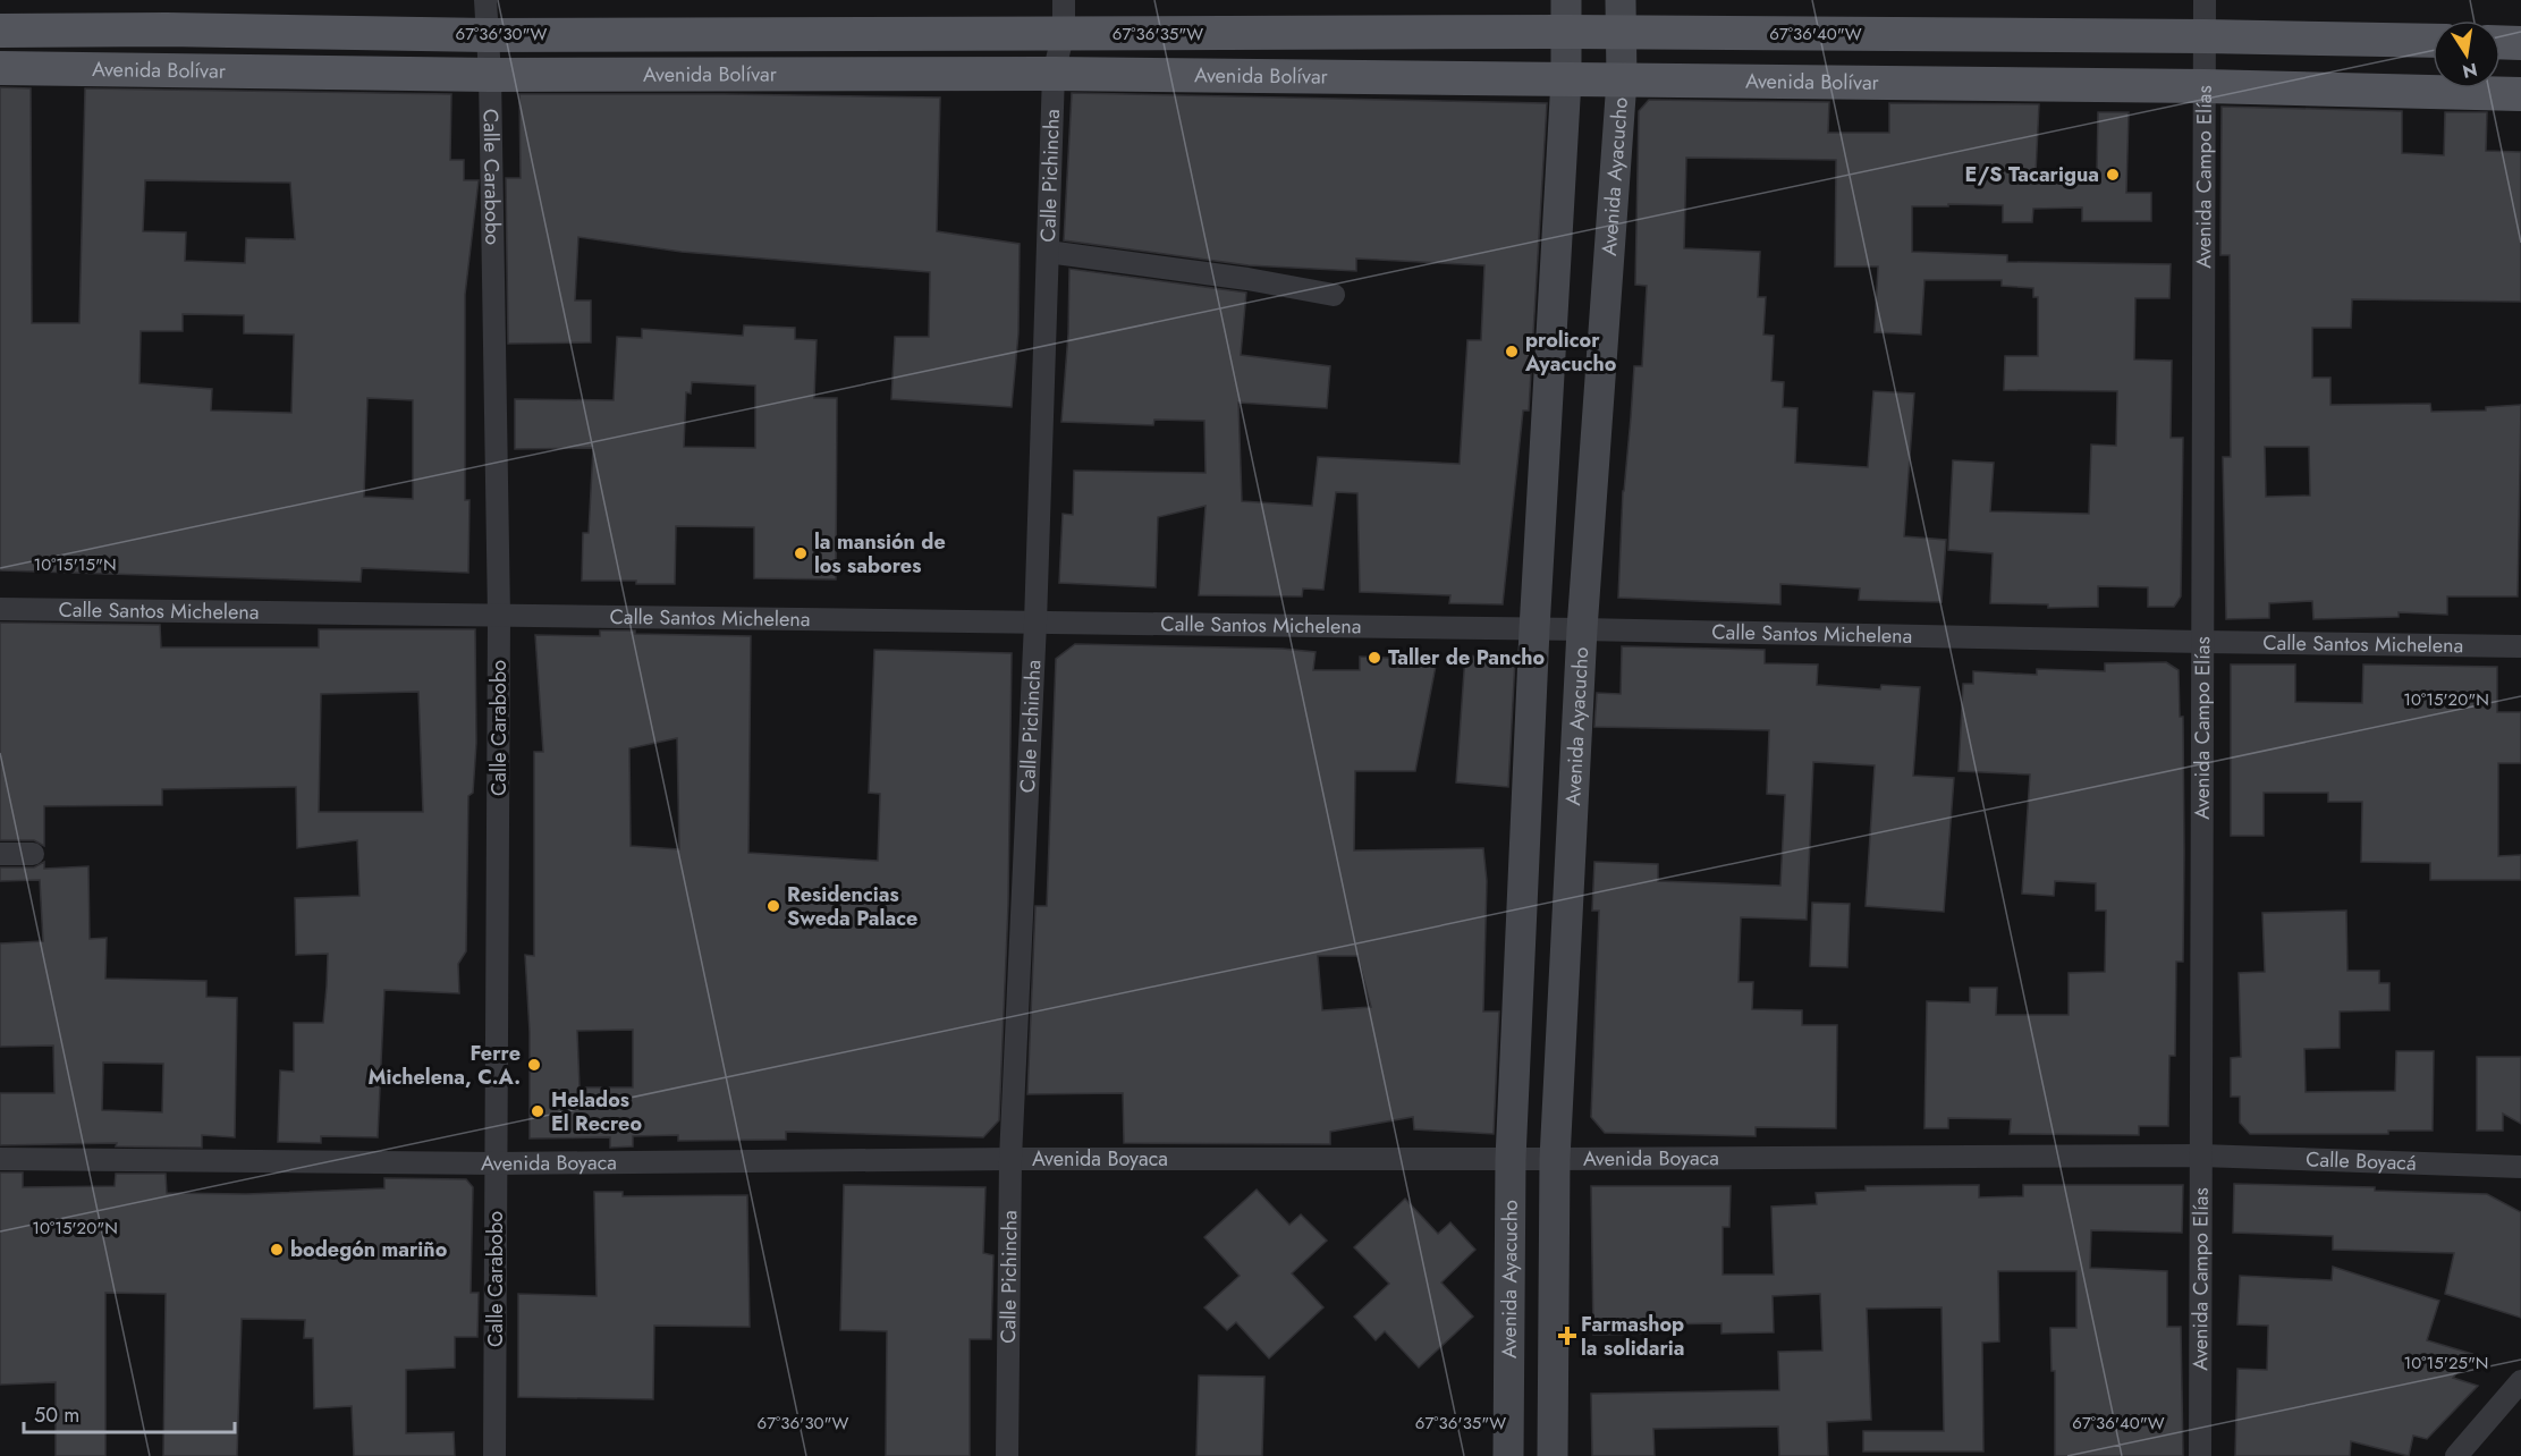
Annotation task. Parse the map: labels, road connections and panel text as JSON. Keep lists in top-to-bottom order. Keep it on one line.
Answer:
{"streets":{"main road":["Avenida Bolívar"],"street":["Calle Carabobo","Calle Pichincha","Avenida Campo Elías","Avenida Ayacucho","Calle Santos Michelena","Avenida Boyaca","Calle Boyacá"]},"crossings":[["Avenida Bolívar","Calle Carabobo"],["Avenida Bolívar","Calle Pichincha"],["Avenida Bolívar","Avenida Campo Elías"],["Avenida Bolívar","Avenida Ayacucho"],["Calle Carabobo","Calle Santos Michelena"],["Calle Carabobo","Avenida Boyaca"],["Calle Pichincha","Calle Santos Michelena"],["Calle Pichincha","Avenida Boyaca"],["Avenida Campo Elías","Calle Santos Michelena"],["Avenida Campo Elías","Avenida Boyaca"],["Avenida Campo Elías","Calle Boyacá"],["Avenida Ayacucho","Calle Santos Michelena"],["Avenida Ayacucho","Avenida Boyaca"],["Avenida Boyaca","Calle Boyacá"]],"places":{"other":["E/S Tacarigua","prolicor Ayacucho","la mansión de los sabores","Taller de Pancho","Residencias Sweda Palace","Ferre Michelena, C.A.","Helados El Recreo","bodegón mariño"],"health":["Farmashop la solidaria"]},"scale_bar":"50 m","north":"bottom","coordinates":["67°36'30\"W","67°36'35\"W","67°36'40\"W","10°15'15\"N","10°15'20\"N","10°15'25\"N"]}
